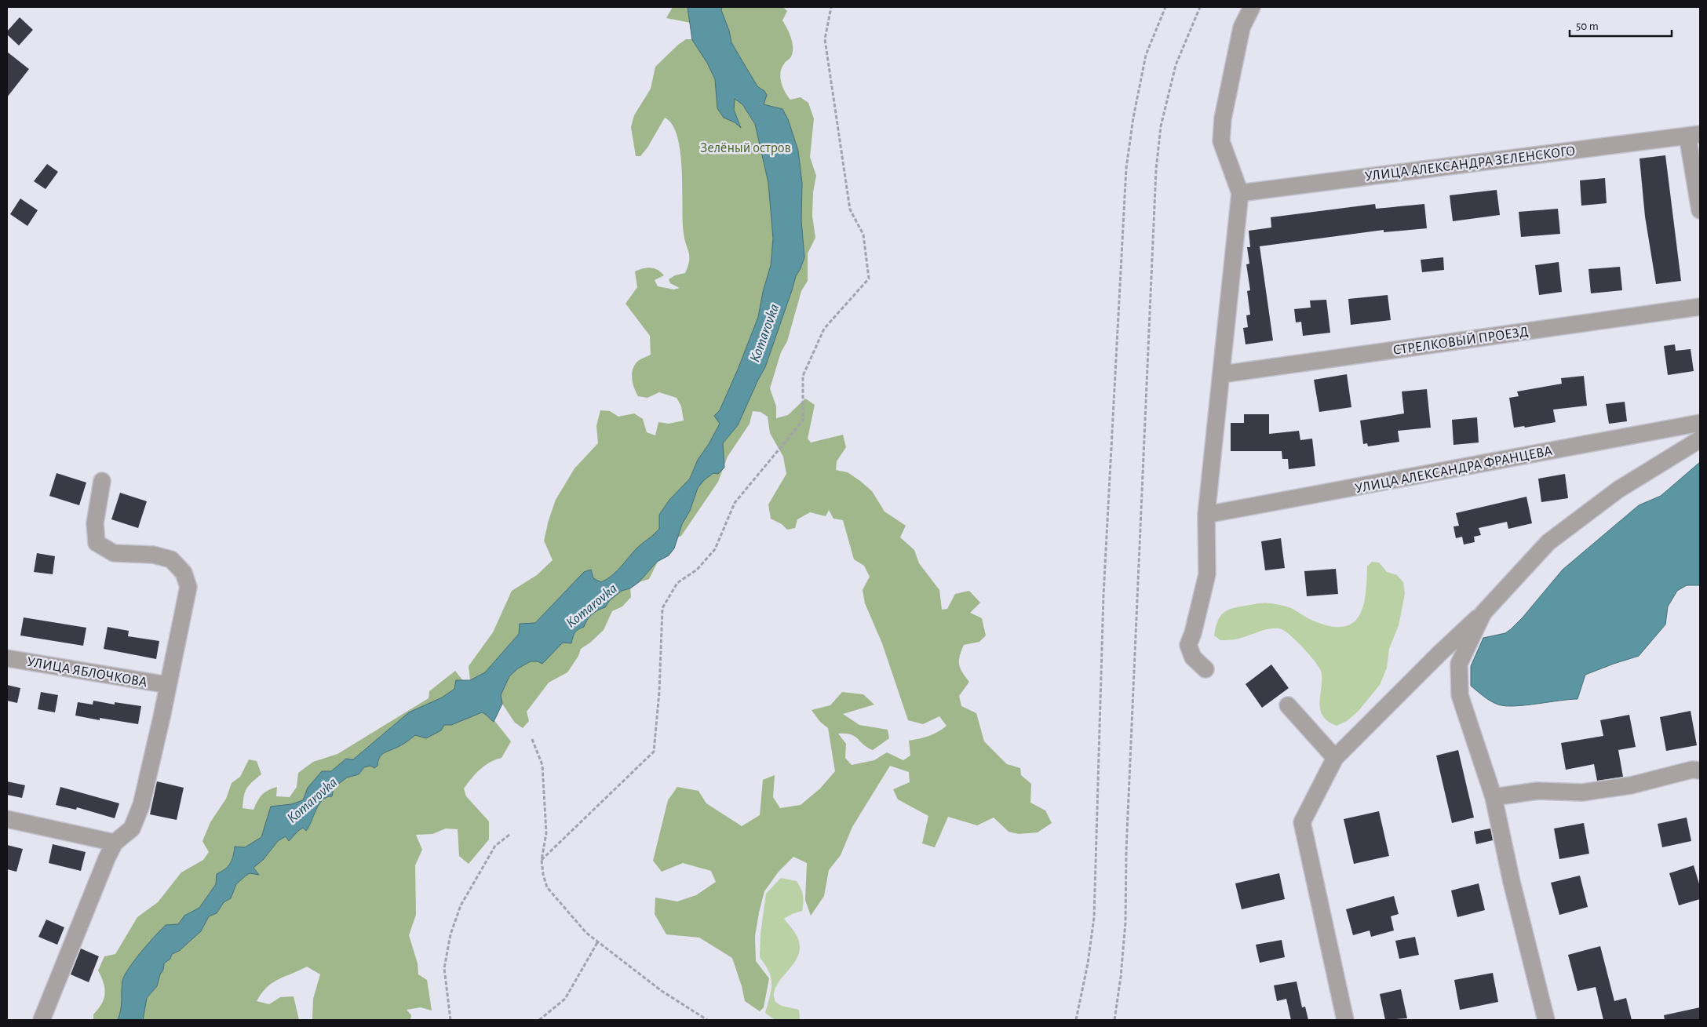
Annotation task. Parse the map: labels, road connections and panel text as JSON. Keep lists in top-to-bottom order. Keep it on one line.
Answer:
{"streets":{"street":["УЛИЦА АЛЕКСАНДРА ЗЕЛЕНСКОГО","СТРЕЛКОВЫЙ ПРОЕЗД","УЛИЦА АЛЕКСАНДРА ФРАНЦЕВА","УЛИЦА ЯБЛОЧКОВА"]},"water":["Komarovka"],"parks":["Зелёный остров"],"scale_bar":"50 m"}
